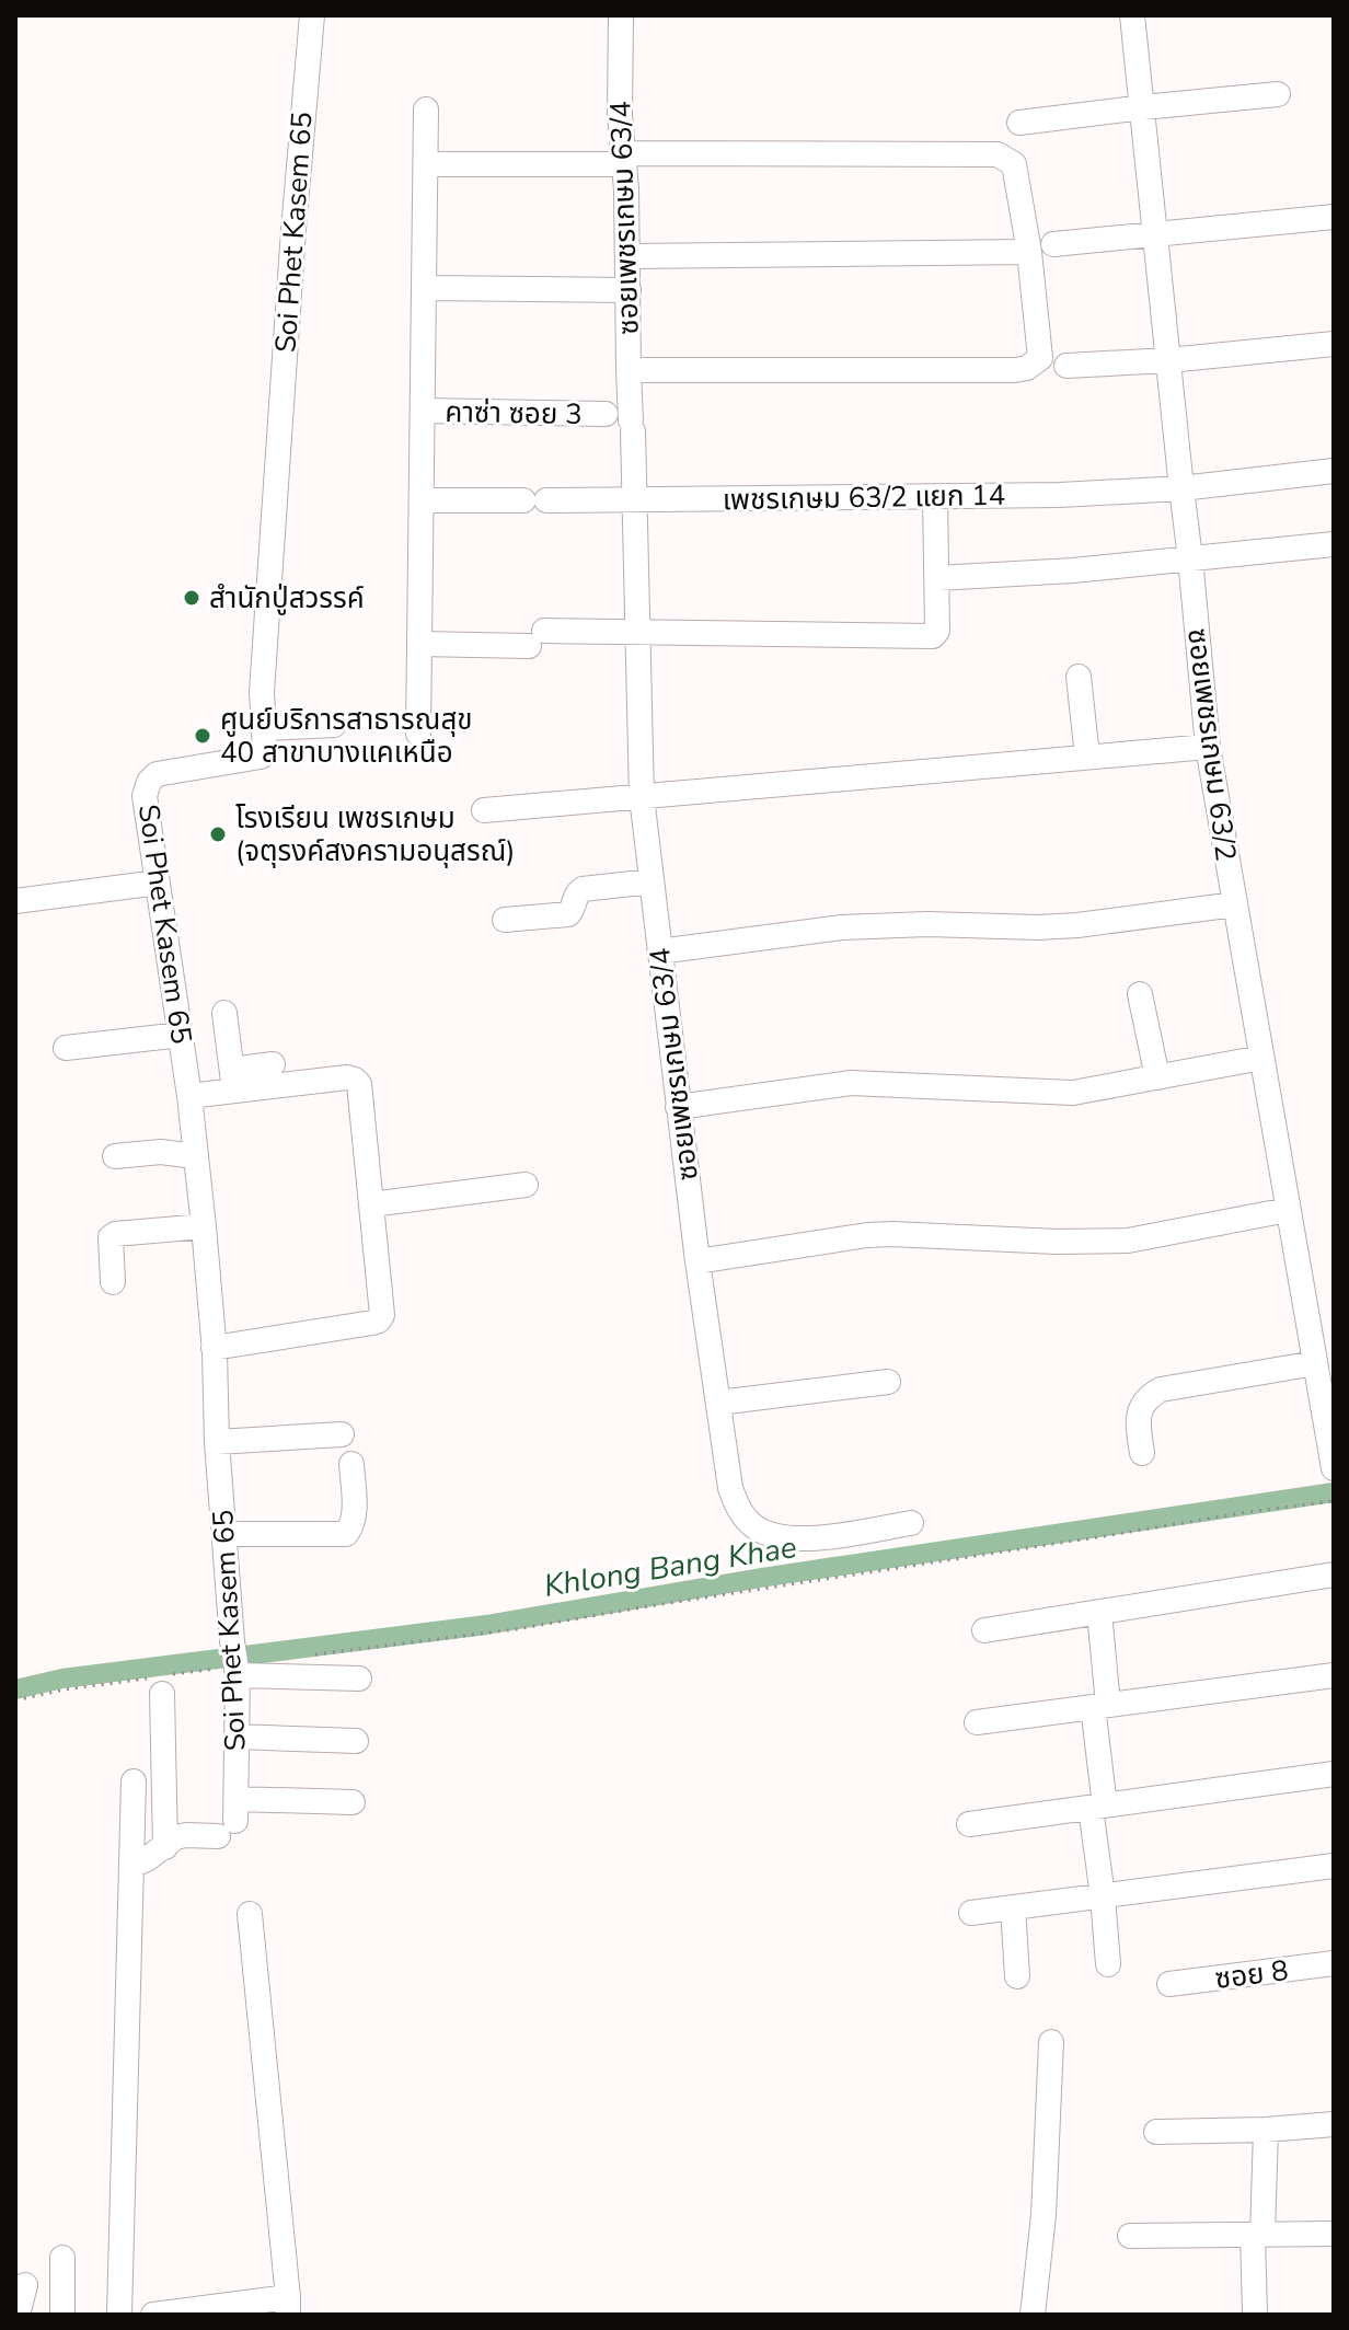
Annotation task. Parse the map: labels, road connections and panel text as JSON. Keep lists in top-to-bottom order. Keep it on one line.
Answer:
{"streets":{"street":["ซอยเพชรเกษม 63/4","Soi Phet Kasem 65","คาซ่า ซอย 3","เพชรเกษม 63/2 แยก 14","ซอยเพชรเกษม 63/2","ซอย 8"]},"crossings":[["ซอยเพชรเกษม 63/4","เพชรเกษม 63/2 แยก 14"],["เพชรเกษม 63/2 แยก 14","ซอยเพชรเกษม 63/2"]],"water":["Khlong Bang Khae"],"places":["สำนักปู่สวรรค์","ศูนย์บริการสาธารณสุข 40 สาขาบางแคเหนือ","โรงเรียน เพชรเกษม (จตุรงค์สงครามอนุสรณ์)"]}
